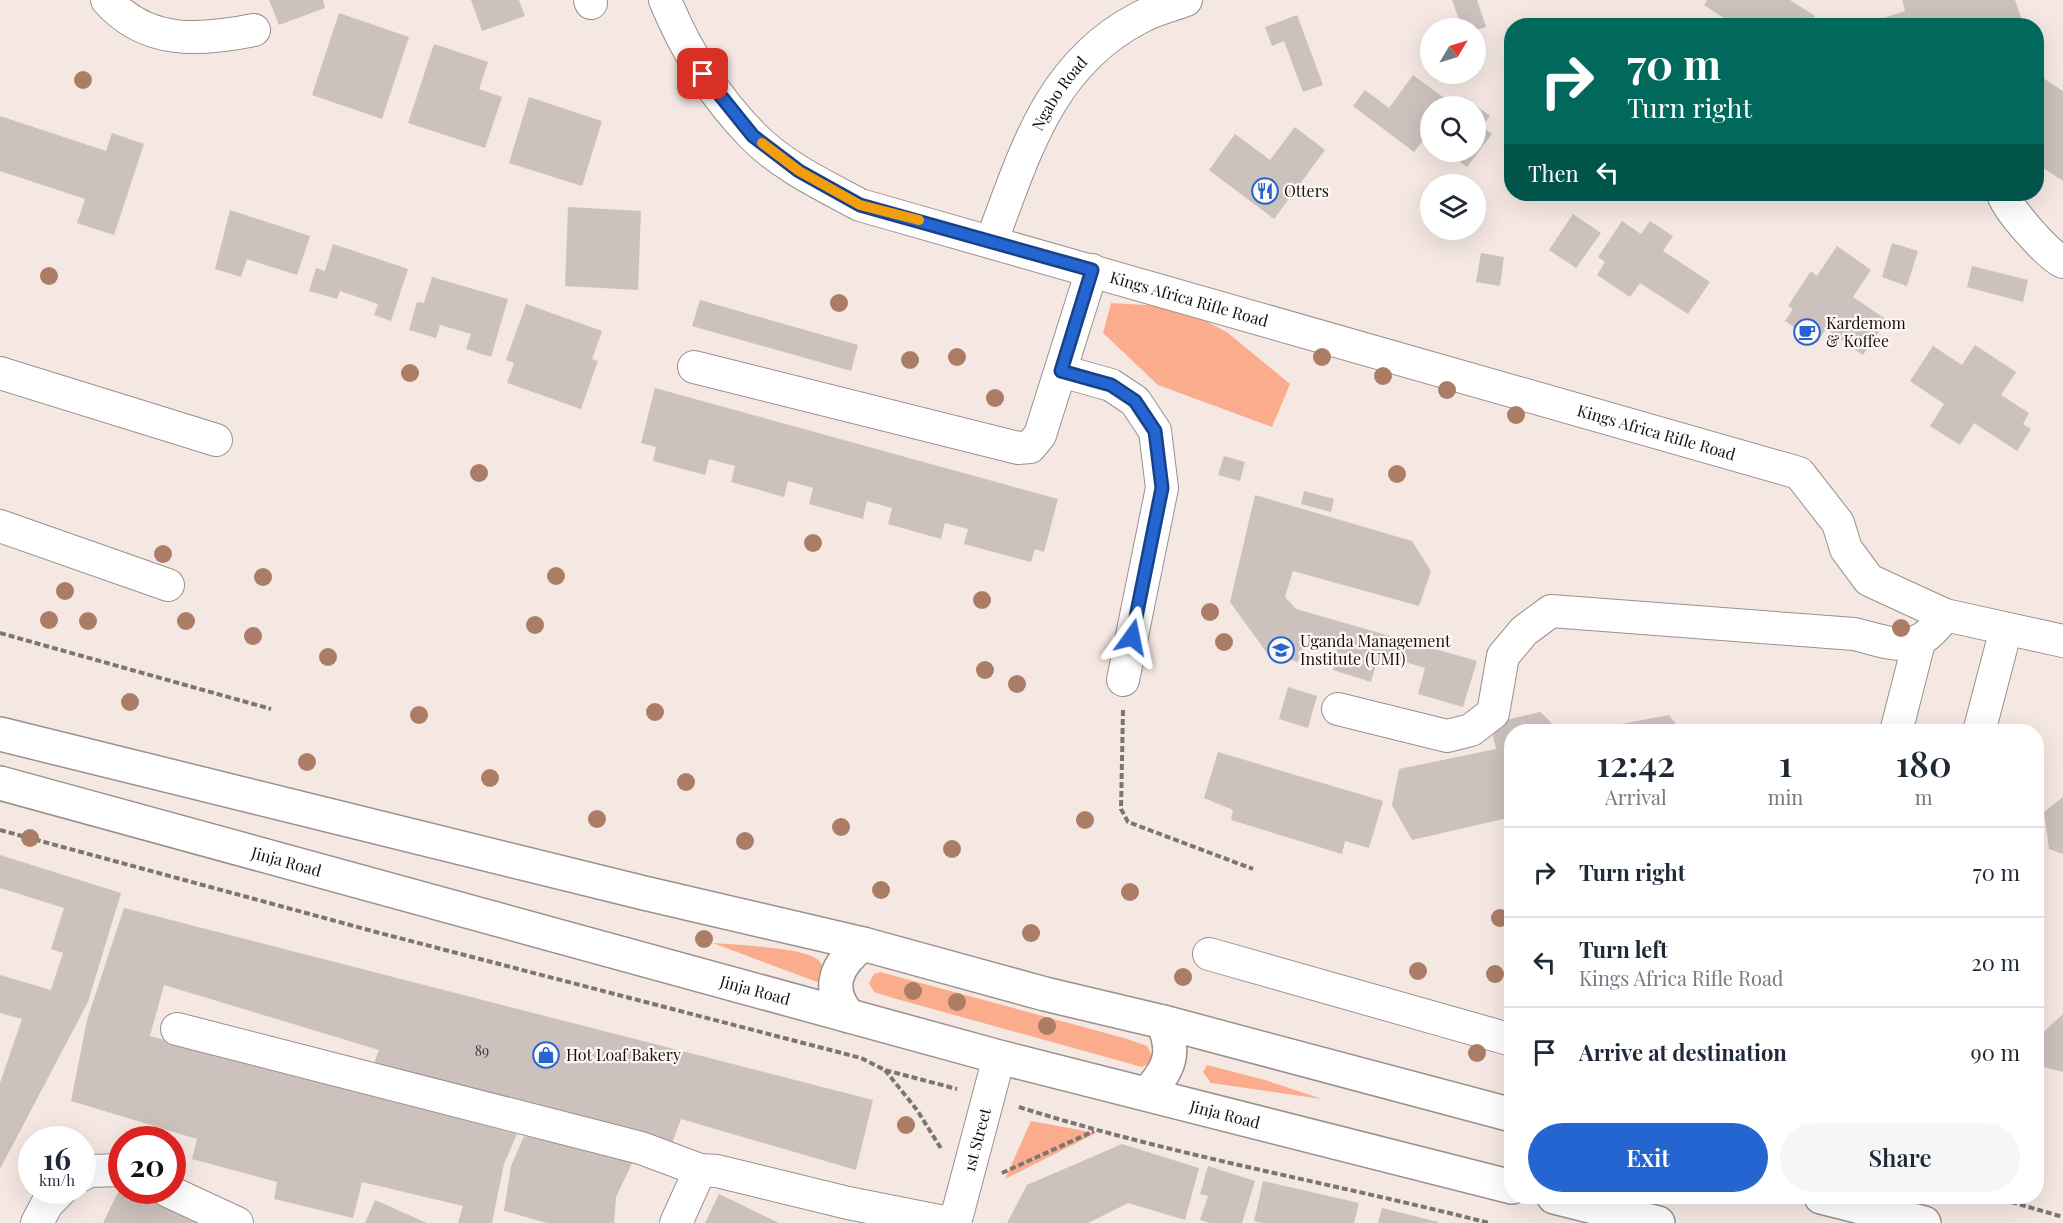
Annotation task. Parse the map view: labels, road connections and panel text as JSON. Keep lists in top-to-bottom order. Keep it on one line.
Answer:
{"streets":{"highway":["Jinja Road"],"street":["Ngabo Road","Kings Africa Rifle Road","1st Street"]},"crossings":[["Ngabo Road","Kings Africa Rifle Road"],["Jinja Road","1st Street"]],"places":{"restaurant":["Otters"],"cafe":["Kardemom & Koffee"],"school or university":["Uganda Management Institute (UMI)"],"shop":["Hot Loaf Bakery"]},"house_numbers":["89"],"north":"top right","page":{"turn":["70 m","Turn right"],"then":"Then","eta":["12:42","Arrival","1","min","180","m"],"list":[{"name":"Turn right","value":"70 m"},{"name":"Turn left","note":"Kings Africa Rifle Road","value":"20 m"},{"name":"Arrive at destination","value":"90 m"}],"buttons":["Exit","Share"],"speed":"16 km/h","limit":"20"}}
